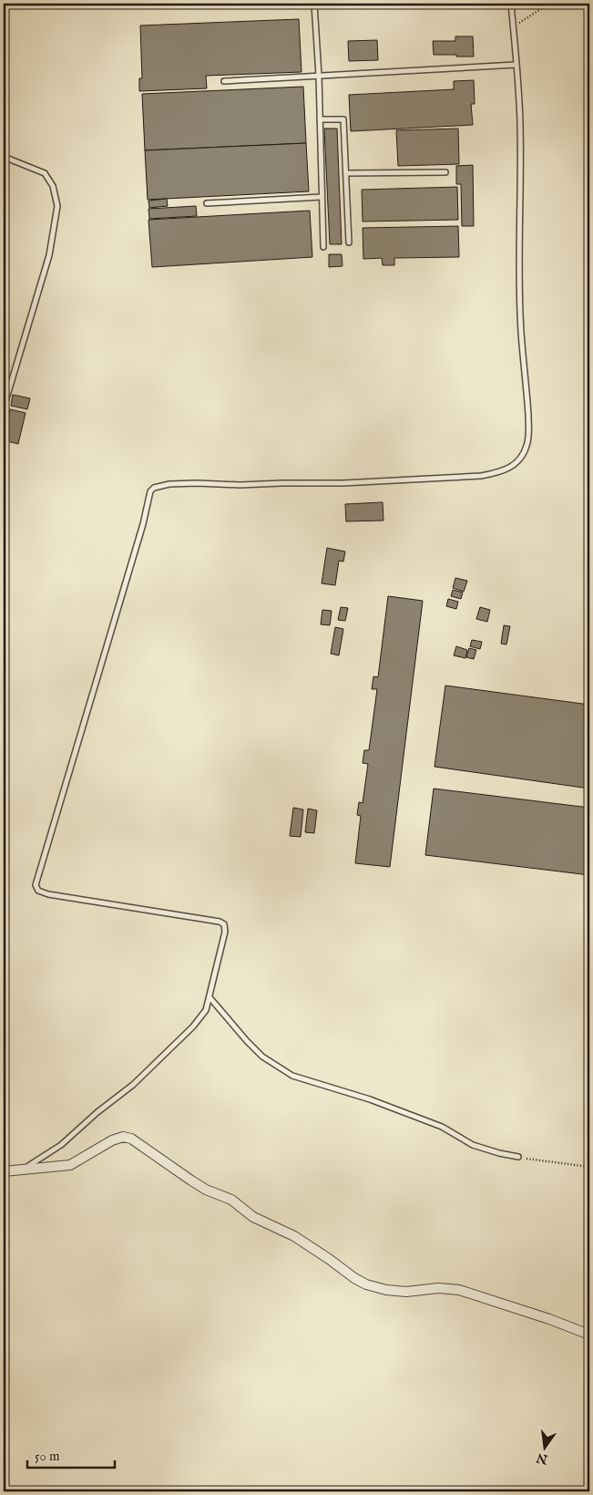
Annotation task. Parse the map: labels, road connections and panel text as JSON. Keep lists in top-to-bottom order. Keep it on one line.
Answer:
{"scale_bar":"50 m","north":"bottom"}
